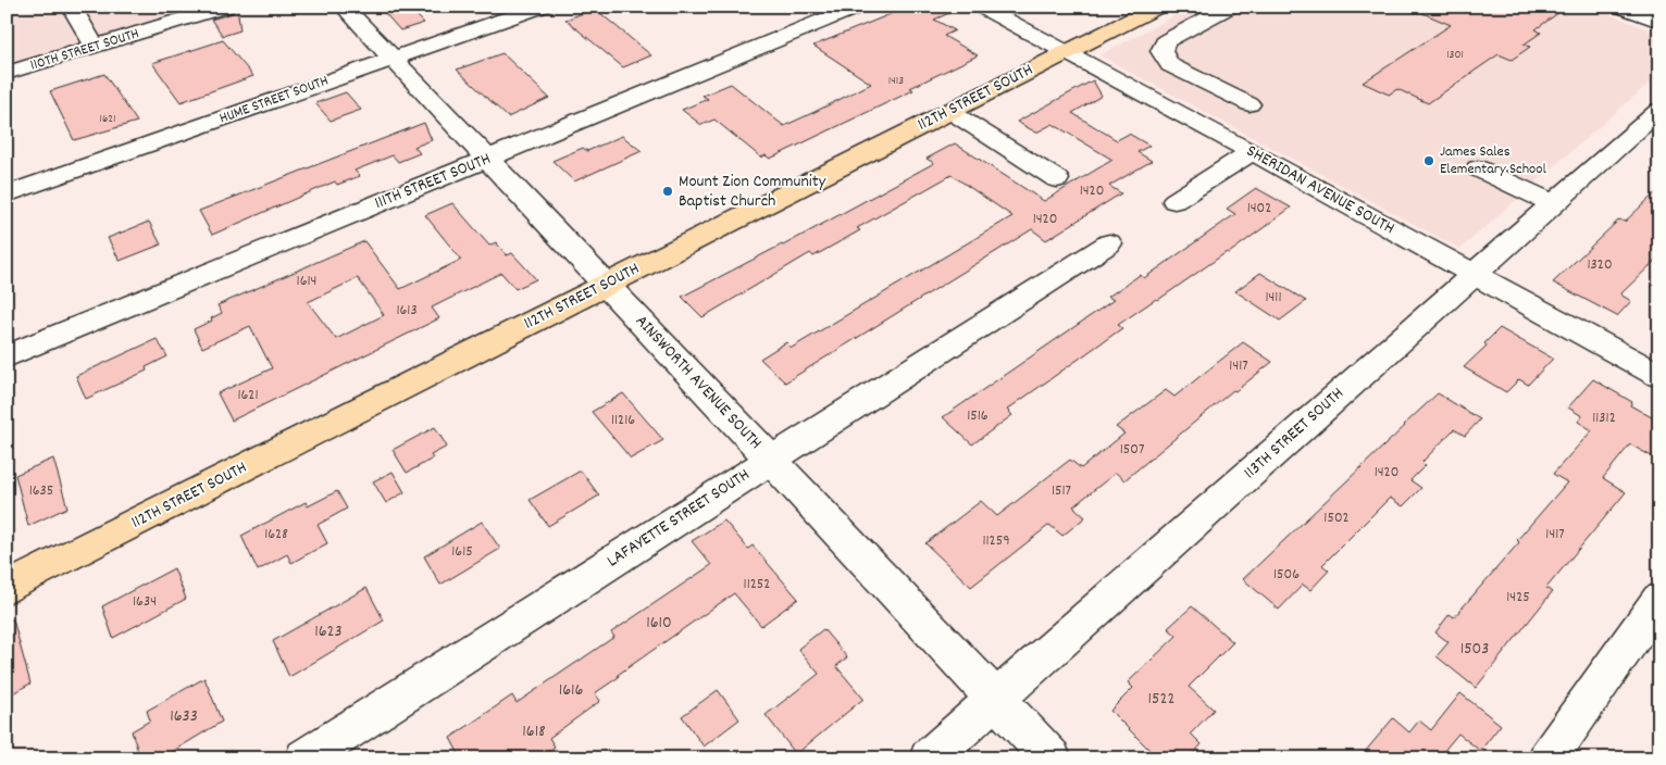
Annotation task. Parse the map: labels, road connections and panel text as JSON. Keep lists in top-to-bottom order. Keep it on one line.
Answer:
{"streets":{"main road":["112TH STREET SOUTH"],"street":["110TH STREET SOUTH","HUME STREET SOUTH","111TH STREET SOUTH","SHERIDAN AVENUE SOUTH","AINSWORTH AVENUE SOUTH","113TH STREET SOUTH","LAFAYETTE STREET SOUTH"]},"crossings":[["112TH STREET SOUTH","SHERIDAN AVENUE SOUTH"],["112TH STREET SOUTH","AINSWORTH AVENUE SOUTH"],["HUME STREET SOUTH","AINSWORTH AVENUE SOUTH"],["111TH STREET SOUTH","AINSWORTH AVENUE SOUTH"],["SHERIDAN AVENUE SOUTH","113TH STREET SOUTH"],["AINSWORTH AVENUE SOUTH","113TH STREET SOUTH"],["AINSWORTH AVENUE SOUTH","LAFAYETTE STREET SOUTH"]],"places":["James Sales Elementary School","Mount Zion Community Baptist Church"],"house_numbers":["1301","1413","1621","1420","1402","1420","1320","1614","1411","1613","1417","1621","1516","11312","11216","1507","1420","1635","1517","1502","1628","1417","11259","1615","1506","11252","1425","1634","1610","1623","1503","1616","1522","1633","1618"]}
